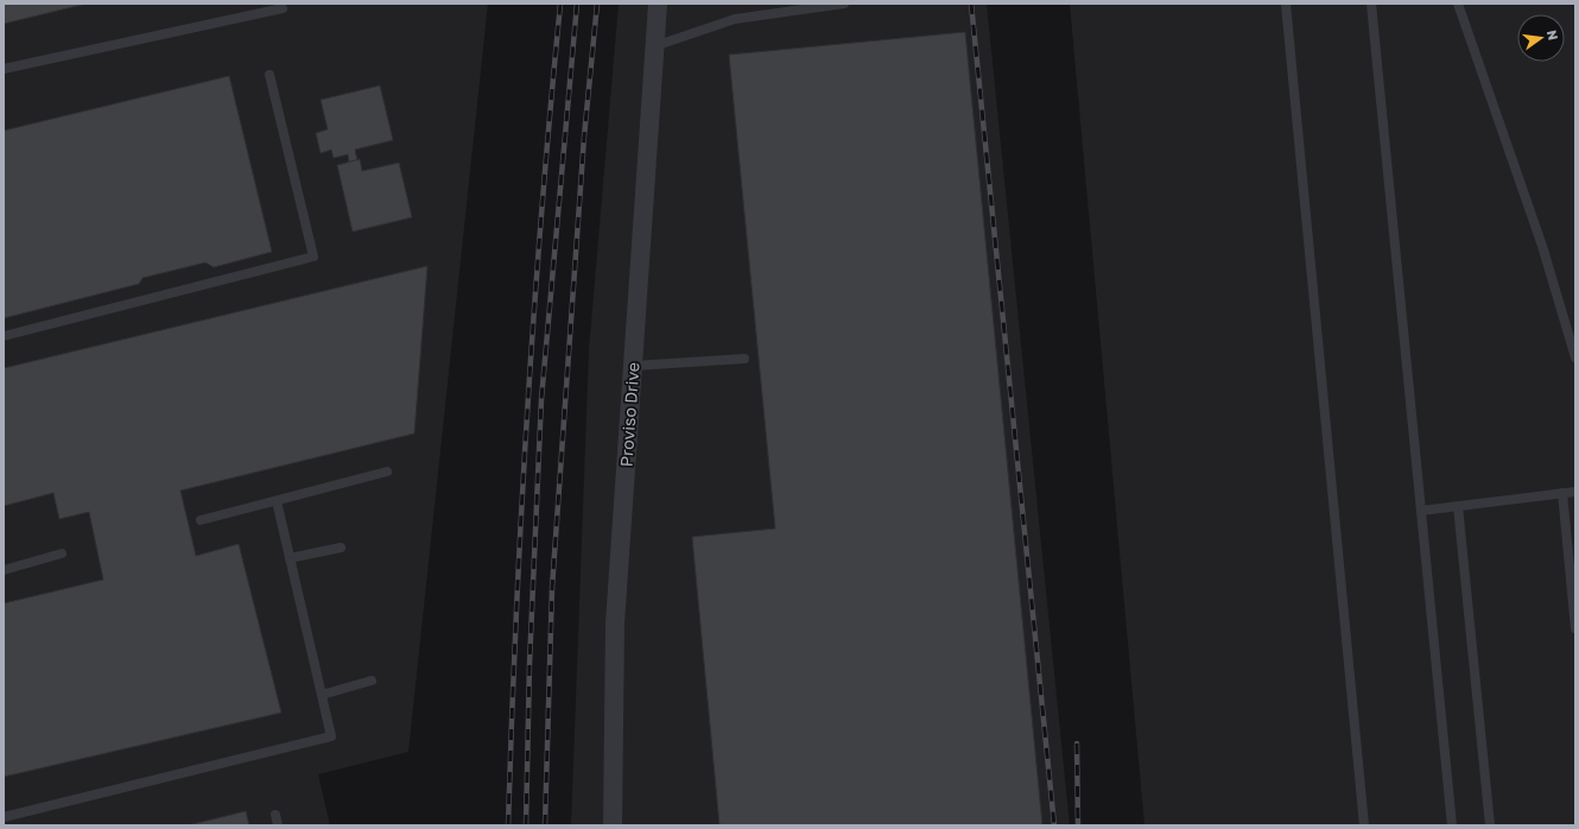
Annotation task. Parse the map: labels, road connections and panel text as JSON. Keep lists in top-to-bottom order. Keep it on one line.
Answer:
{"streets":{"street":["Proviso Drive"]},"north":"right"}
